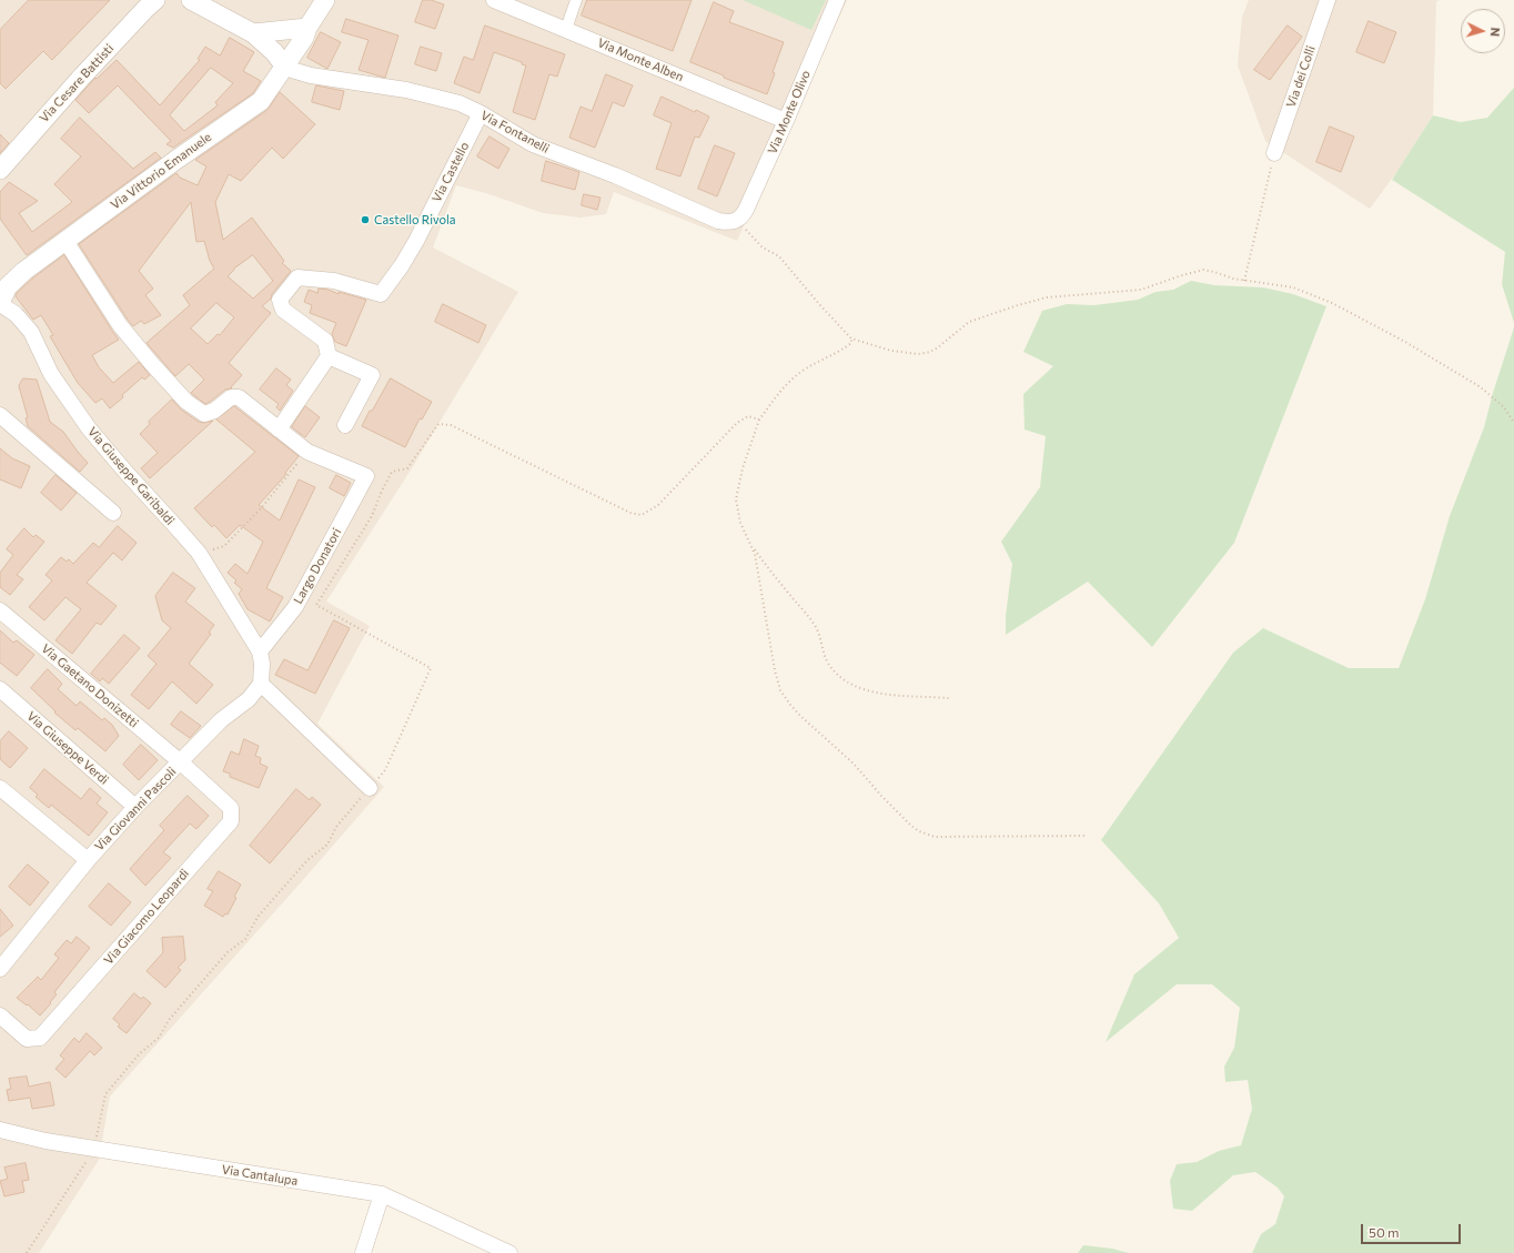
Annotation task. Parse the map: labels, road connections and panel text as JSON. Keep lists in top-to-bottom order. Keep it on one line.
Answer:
{"streets":{"street":["Via Monte Alben","Via dei Colli","Via Cesare Battisti","Via Monte Olivo","Via Fontanelli","Via Vittorio Emanuele","Via Castello","Via Giuseppe Garibaldi","Largo Donatori","Via Gaetano Donizetti","Via Giuseppe Verdi","Via Giovanni Pascoli","Via Giacomo Leopardi","Via Cantalupa"]},"crossings":[["Via Monte Alben","Via Monte Olivo"],["Via Monte Olivo","Via Fontanelli"],["Via Fontanelli","Via Vittorio Emanuele"],["Via Fontanelli","Via Castello"],["Via Vittorio Emanuele","Via Giuseppe Garibaldi"],["Via Giuseppe Garibaldi","Largo Donatori"],["Via Gaetano Donizetti","Via Giovanni Pascoli"],["Via Gaetano Donizetti","Via Giacomo Leopardi"],["Via Giuseppe Verdi","Via Giovanni Pascoli"],["Via Giovanni Pascoli","Via Giacomo Leopardi"]],"places":["Castello Rivola"],"scale_bar":"50 m","north":"right"}
